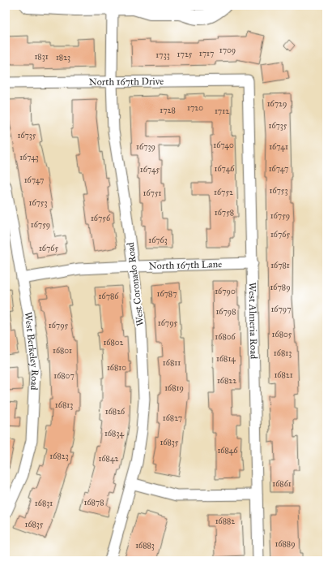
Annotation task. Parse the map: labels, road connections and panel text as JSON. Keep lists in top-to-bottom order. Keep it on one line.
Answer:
{"streets":{"street":["North 167th Drive","North 167th Lane","West Coronado Road","West Almeria Road","West Berkeley Road"]},"crossings":[["North 167th Drive","West Coronado Road"],["North 167th Drive","West Almeria Road"],["North 167th Lane","West Coronado Road"],["North 167th Lane","West Almeria Road"],["North 167th Lane","West Berkeley Road"]],"house_numbers":["1709","1717","1725","1733","1831","1823","16729","1720","1728","1712","16735","16735","16740","16739","16741","16743","16746","16747","16745","16747","16753","16752","16751","16753","16758","16759","16756","16759","16765","16763","16765","16781","16789","16790","16787","16786","16797","16798","16795","16795","16805","16806","16802","16801","16813","16814","16811","16810","16821","16807","16822","16819","16813","16826","16827","16834","16835","16846","16823","16842","16861","16878","16831","16882","16835","16889","16883"]}
